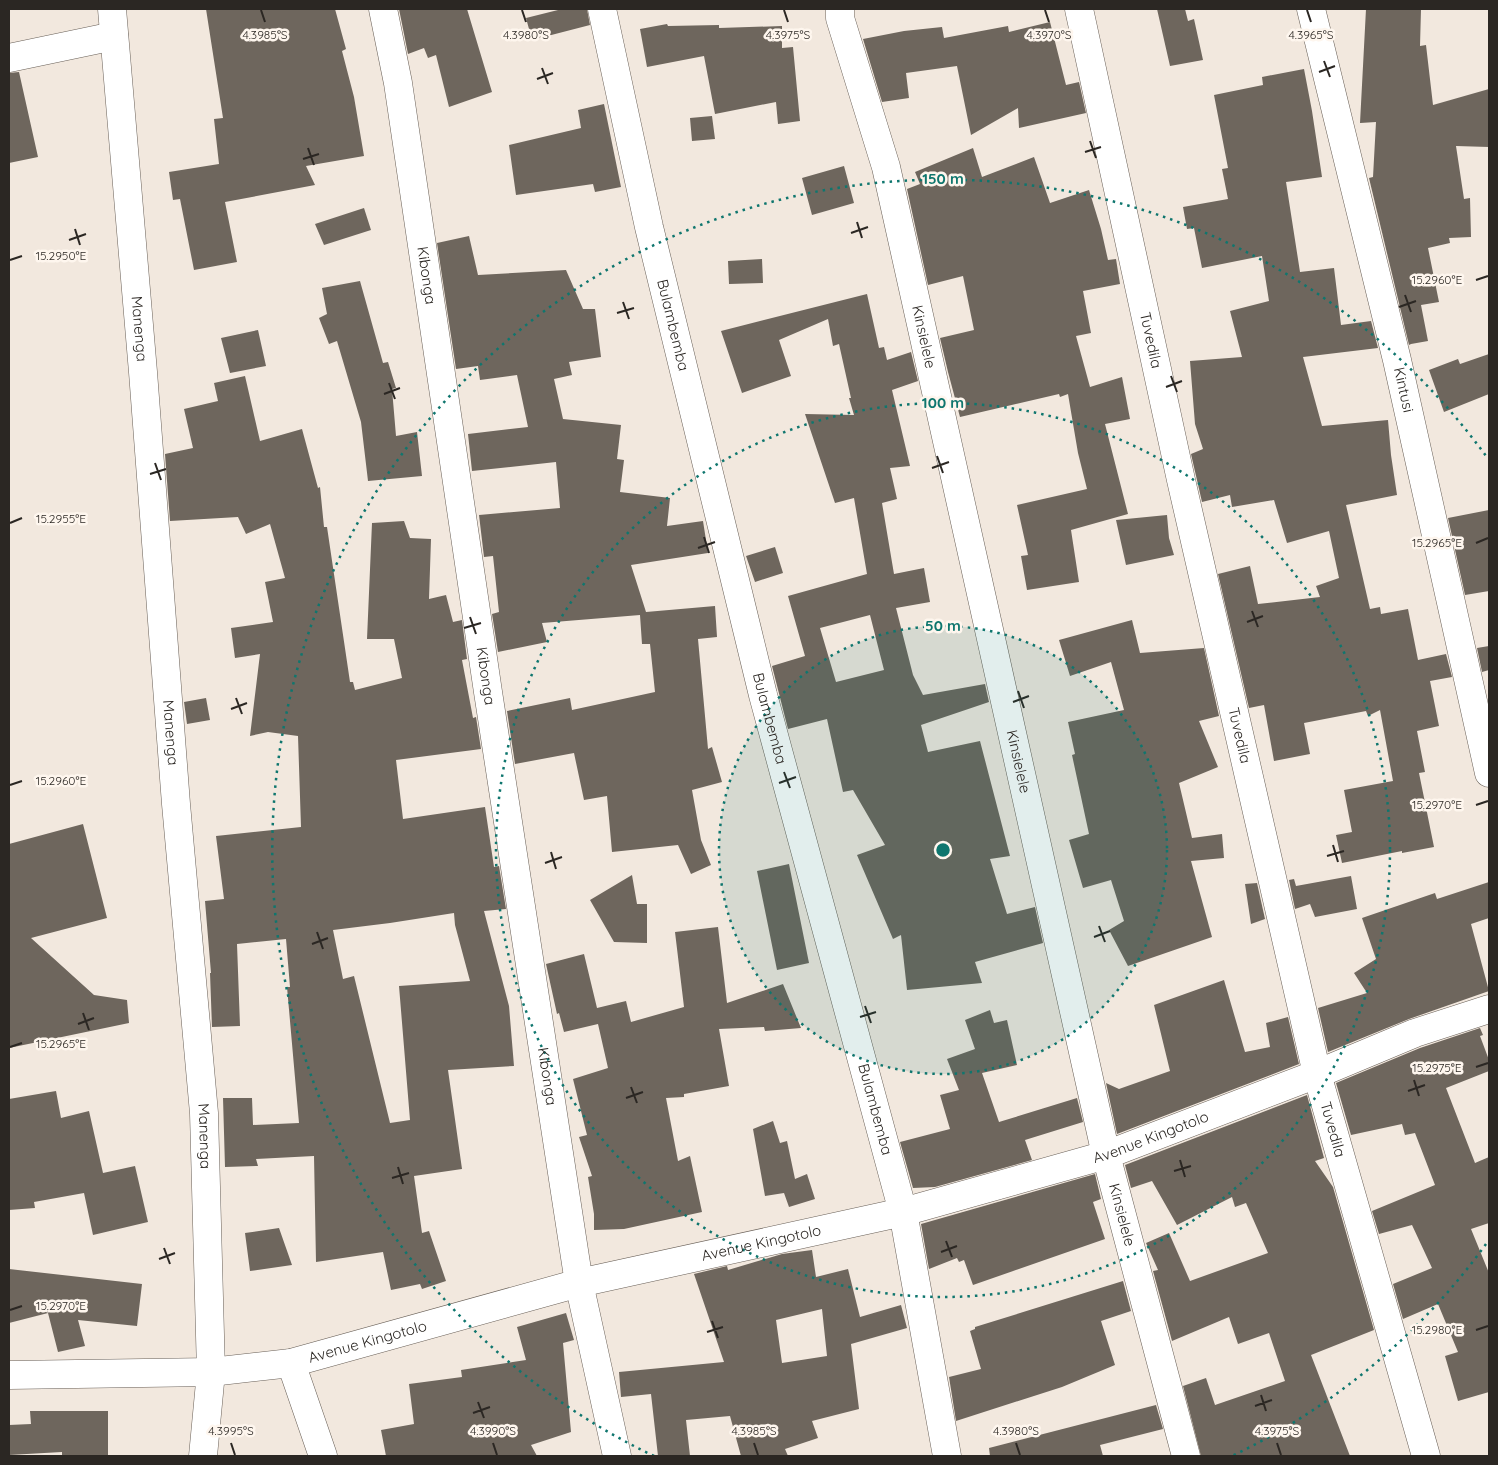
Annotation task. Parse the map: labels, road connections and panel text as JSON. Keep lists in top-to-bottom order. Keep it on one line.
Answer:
{"streets":{"street":["Kibonga","Bulambemba","Manenga","Kinsielele","Tuvedila","Kintusi","Avenue Kingotolo"]},"crossings":[["Kibonga","Avenue Kingotolo"],["Bulambemba","Avenue Kingotolo"],["Manenga","Avenue Kingotolo"],["Kinsielele","Avenue Kingotolo"],["Tuvedila","Avenue Kingotolo"]],"coordinates":["4.3985°S","4.3980°S","4.3975°S","4.3970°S","4.3965°S","15.2950°E","15.2960°E","15.2955°E","15.2965°E","15.2970°E","15.2975°E","15.2980°E","4.3995°S","4.3990°S"],"rings":["150 m","100 m","50 m"]}
